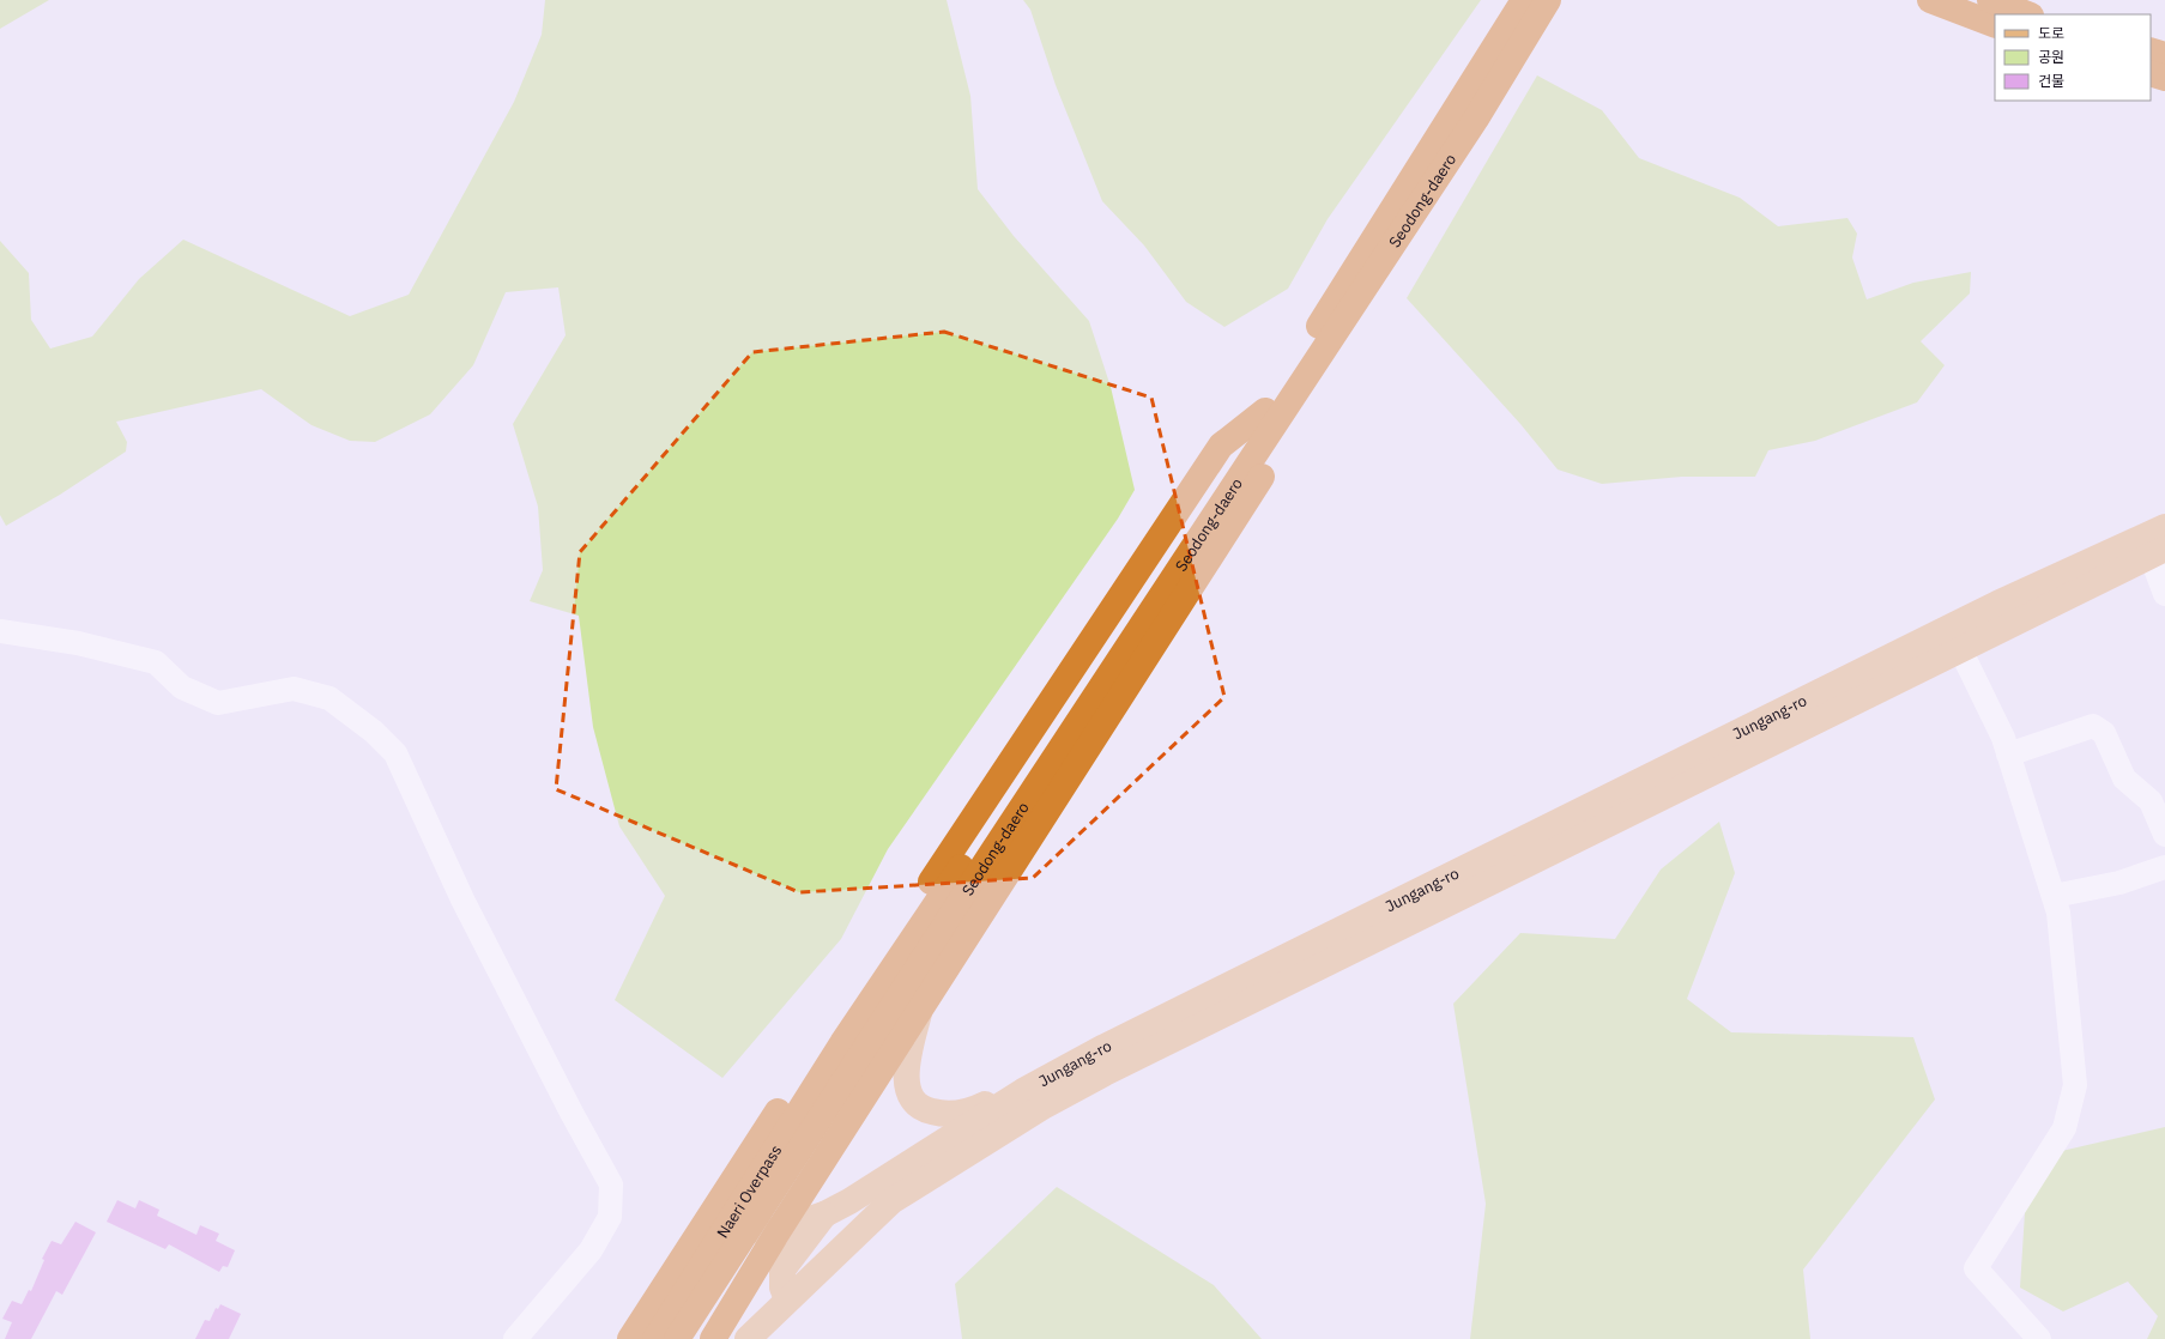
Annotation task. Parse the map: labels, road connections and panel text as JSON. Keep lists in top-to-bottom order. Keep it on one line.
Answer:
{"streets":{"highway":["Seodong-daero","Naeri Overpass"],"main road":["Jungang-ro"]},"crossings":[["Seodong-daero","Naeri Overpass"]],"legend":["도로","공원","건물"]}
